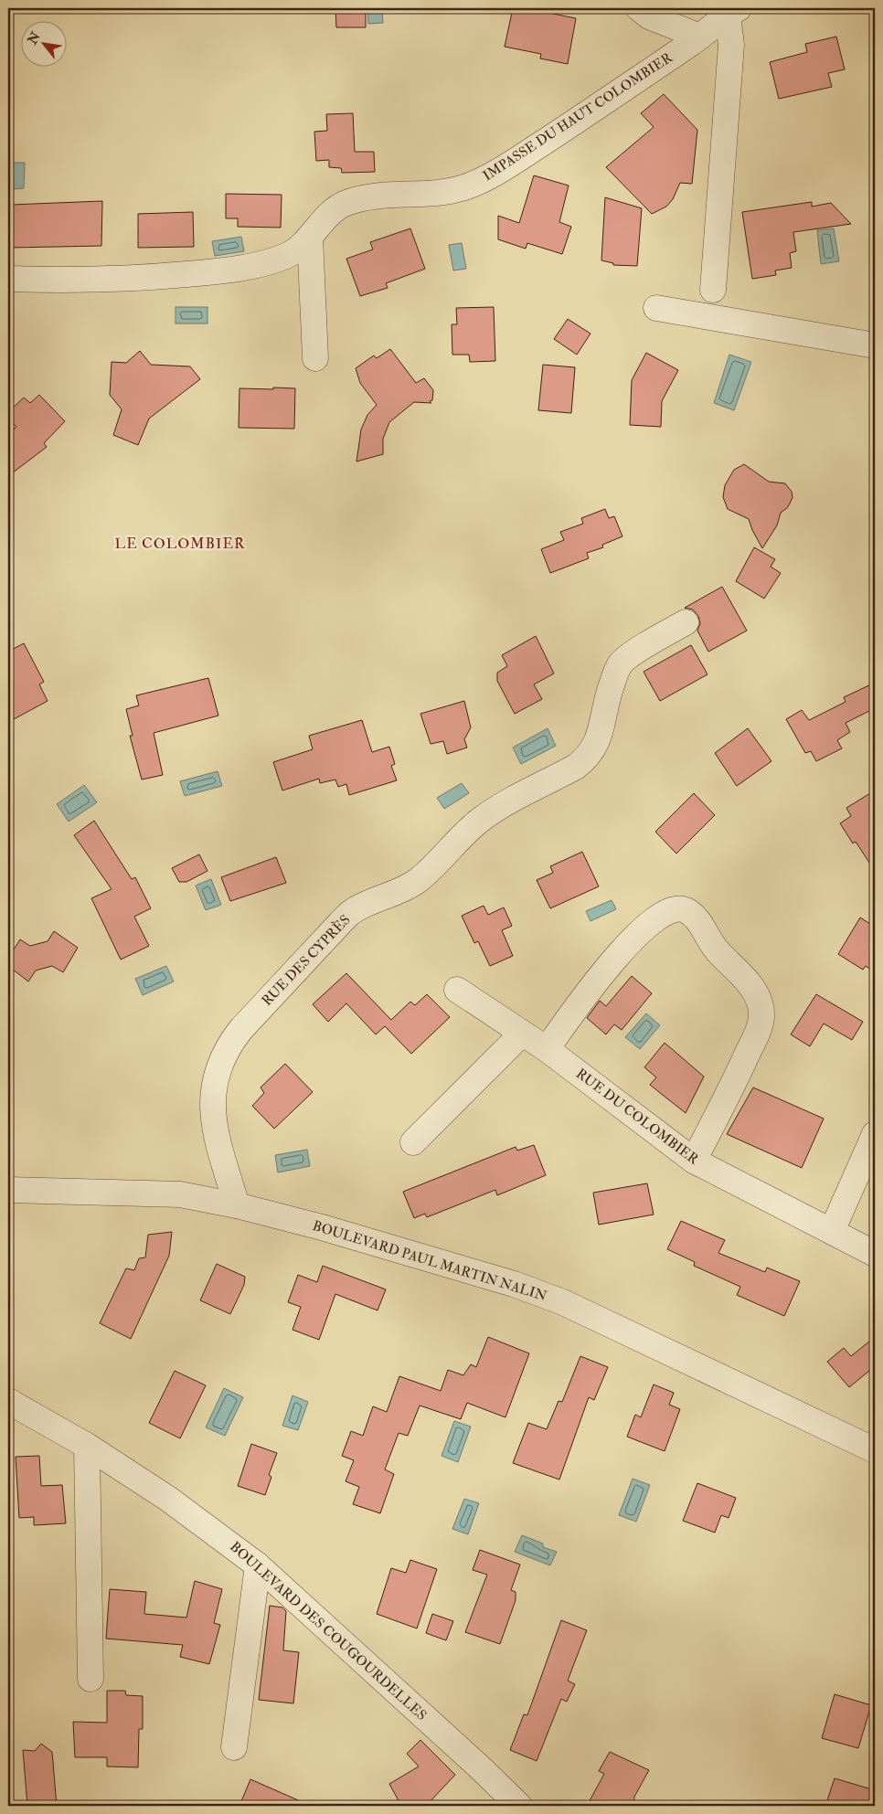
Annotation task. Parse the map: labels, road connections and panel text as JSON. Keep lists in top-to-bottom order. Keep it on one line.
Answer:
{"streets":{"street":["IMPASSE DU HAUT COLOMBIER","RUE DES CYPRÈS","RUE DU COLOMBIER","BOULEVARD PAUL MARTIN NALIN","BOULEVARD DES COUGOURDELLES"]},"crossings":[["RUE DES CYPRÈS","BOULEVARD PAUL MARTIN NALIN"]],"districts":["LE COLOMBIER"],"north":"top left"}
